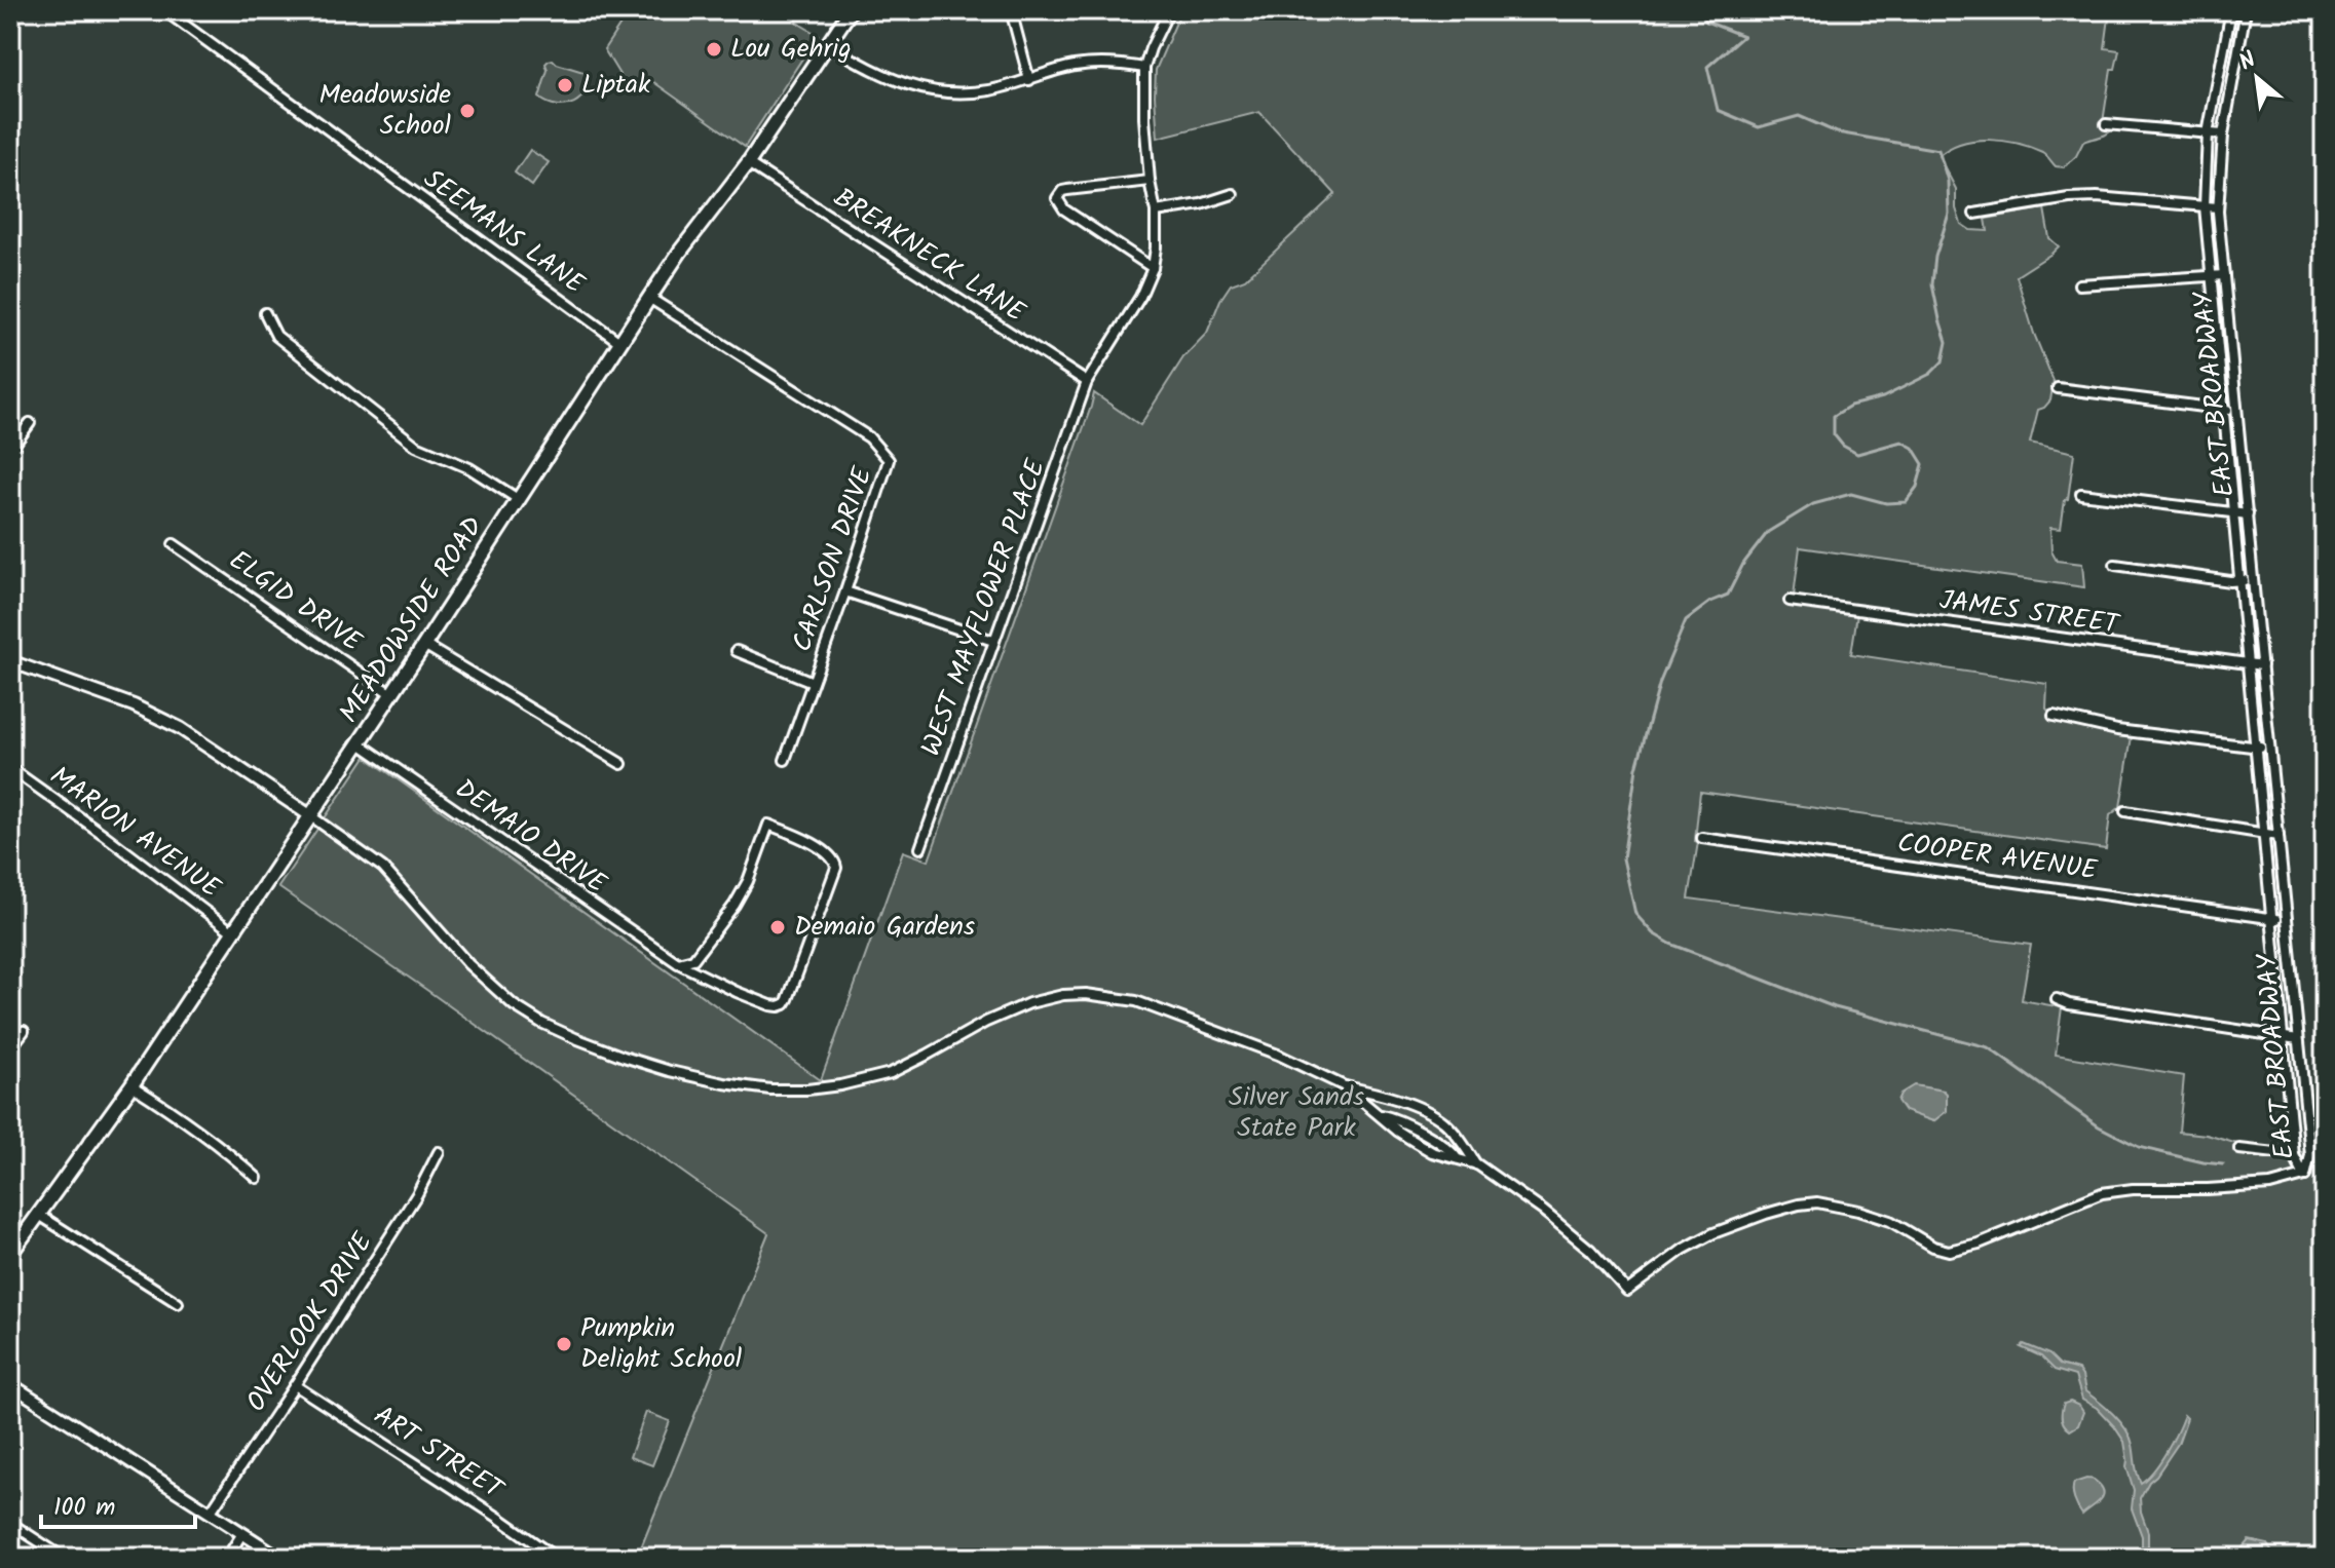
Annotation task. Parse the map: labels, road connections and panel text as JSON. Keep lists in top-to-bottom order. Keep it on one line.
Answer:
{"streets":{"main road":["MEADOWSIDE ROAD"],"street":["SEEMANS LANE","BREAKNECK LANE","EAST BROADWAY","CARLSON DRIVE","ELGID DRIVE","WEST MAYFLOWER PLACE","JAMES STREET","MARION AVENUE","DEMAIO DRIVE","COOPER AVENUE","OVERLOOK DRIVE","ART STREET"]},"crossings":[["SEEMANS LANE","MEADOWSIDE ROAD"],["BREAKNECK LANE","WEST MAYFLOWER PLACE"],["BREAKNECK LANE","MEADOWSIDE ROAD"],["EAST BROADWAY","JAMES STREET"],["EAST BROADWAY","COOPER AVENUE"],["CARLSON DRIVE","MEADOWSIDE ROAD"],["ELGID DRIVE","MEADOWSIDE ROAD"],["MEADOWSIDE ROAD","MARION AVENUE"],["MEADOWSIDE ROAD","DEMAIO DRIVE"],["OVERLOOK DRIVE","ART STREET"]],"parks":["Silver Sands State Park"],"places":["Lou Gehrig","Liptak","Meadowside School","Demaio Gardens","Pumpkin Delight School"],"scale_bar":"100 m","north":"top left"}
